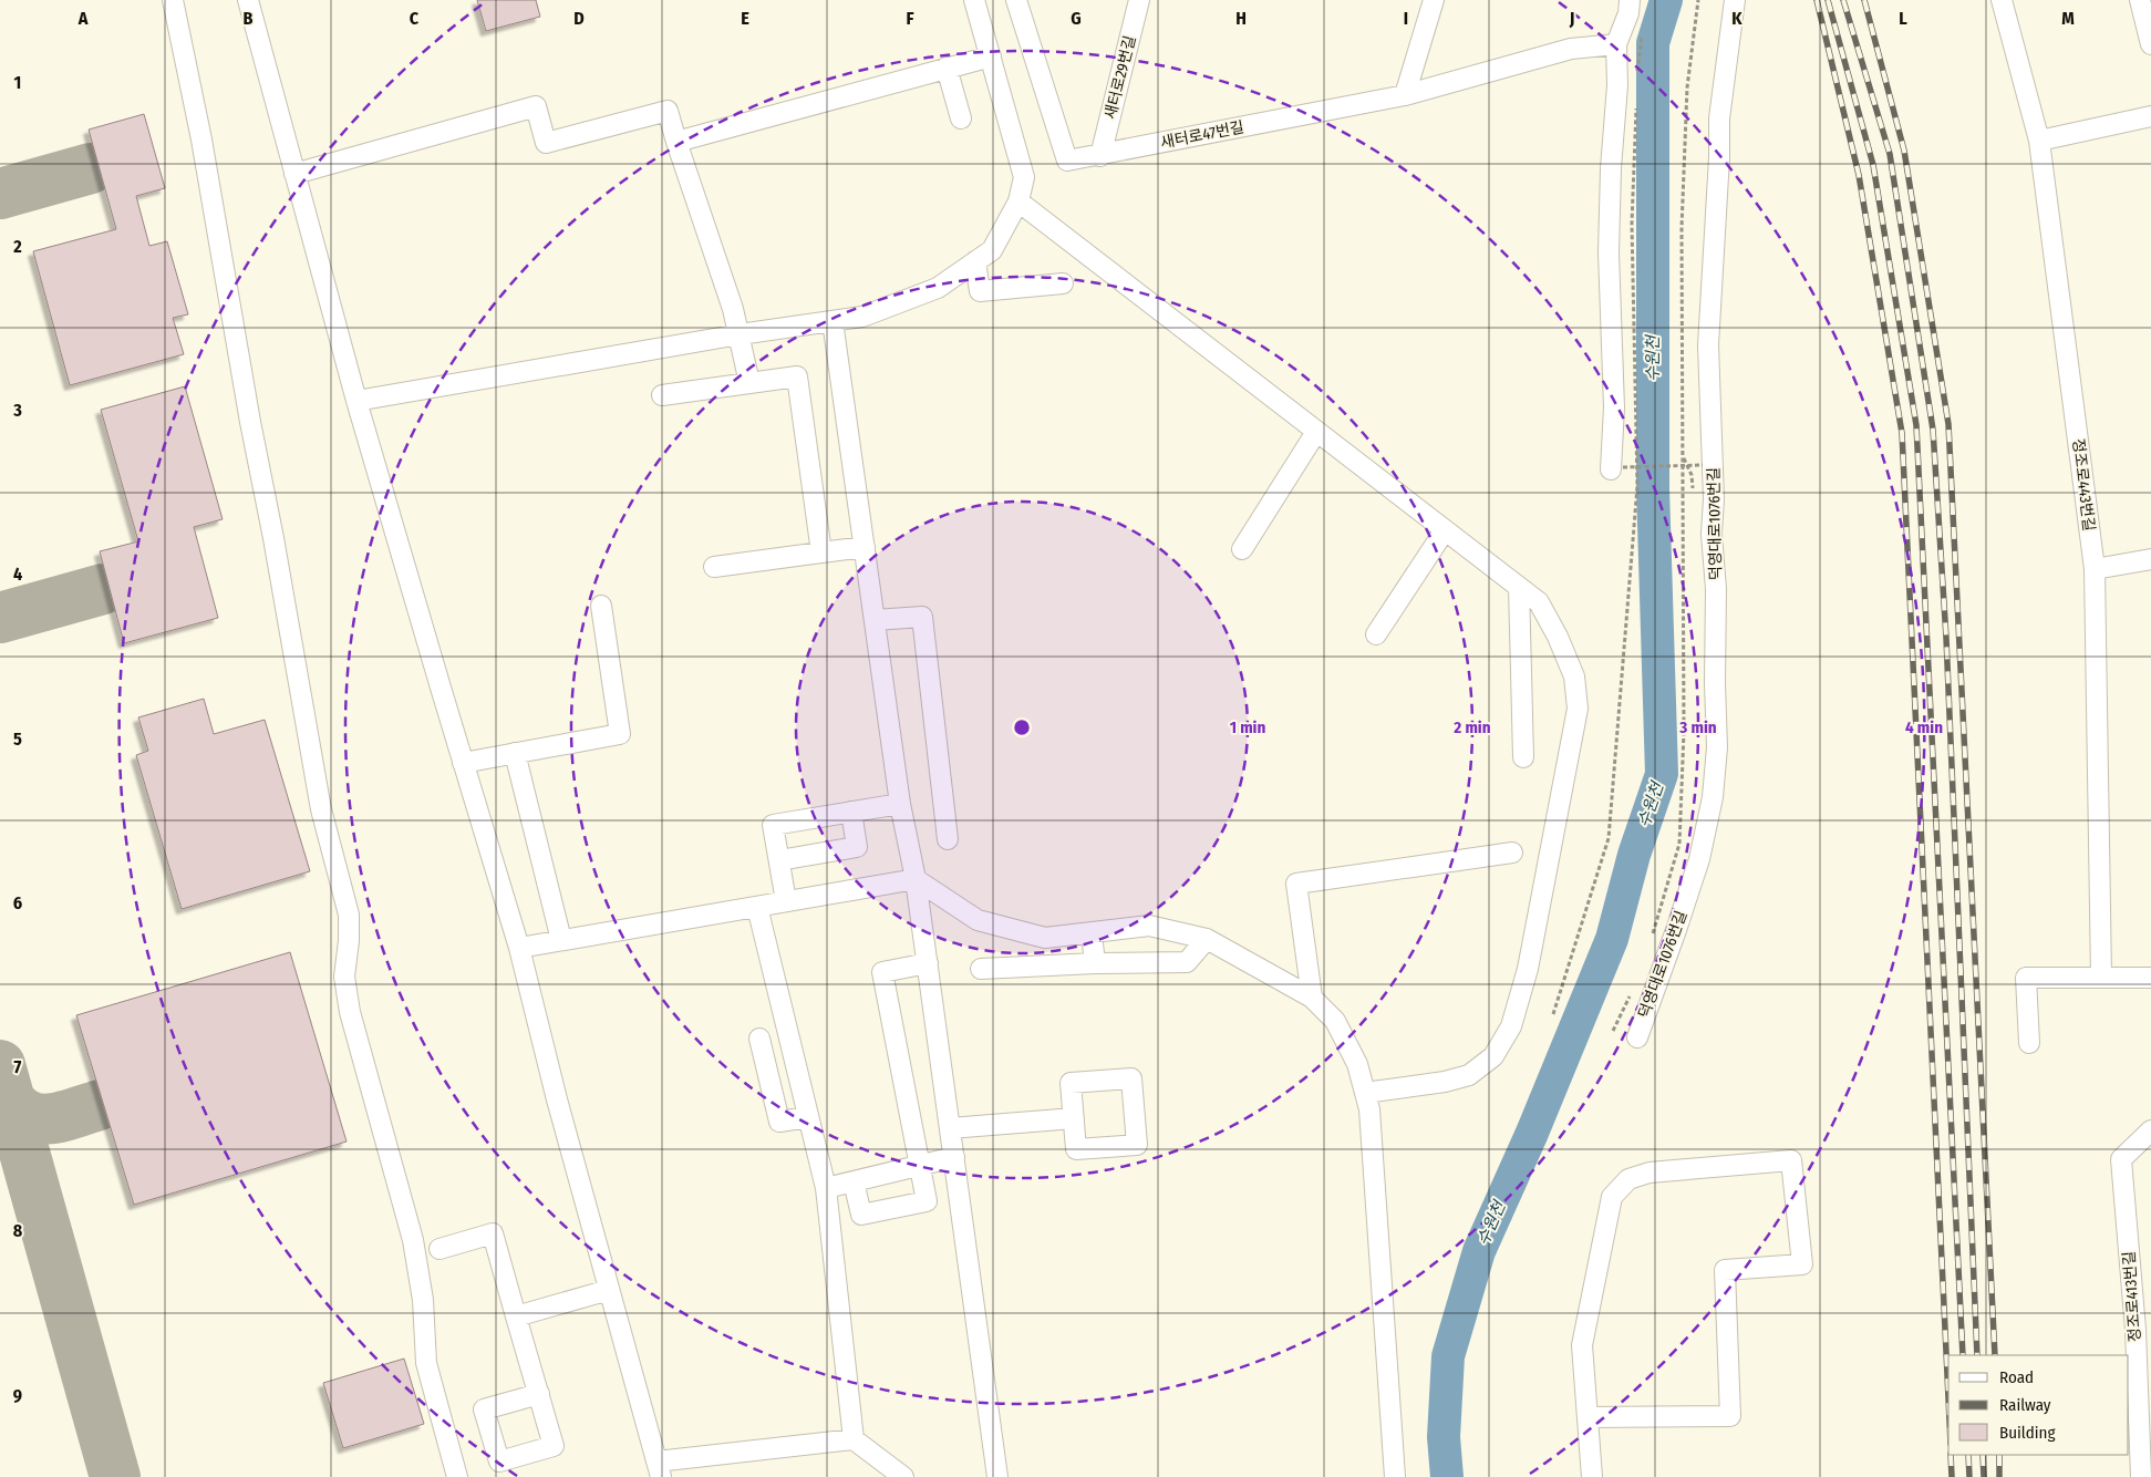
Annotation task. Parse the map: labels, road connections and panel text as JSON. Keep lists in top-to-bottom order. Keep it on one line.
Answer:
{"streets":{"street":["새터로29번길","새터로47번길","정조로443번길","덕영대로1076번길","정조로413번길"]},"crossings":[["새터로29번길","새터로47번길"]],"water":["수원천"],"legend":["Road","Railway","Building"],"grid":{"columns":["A","B","C","D","E","F","G","H","I","J","K","L","M"],"rows":["1","2","3","4","5","6","7","8","9"]},"rings":["1 min","2 min","3 min","4 min"]}
